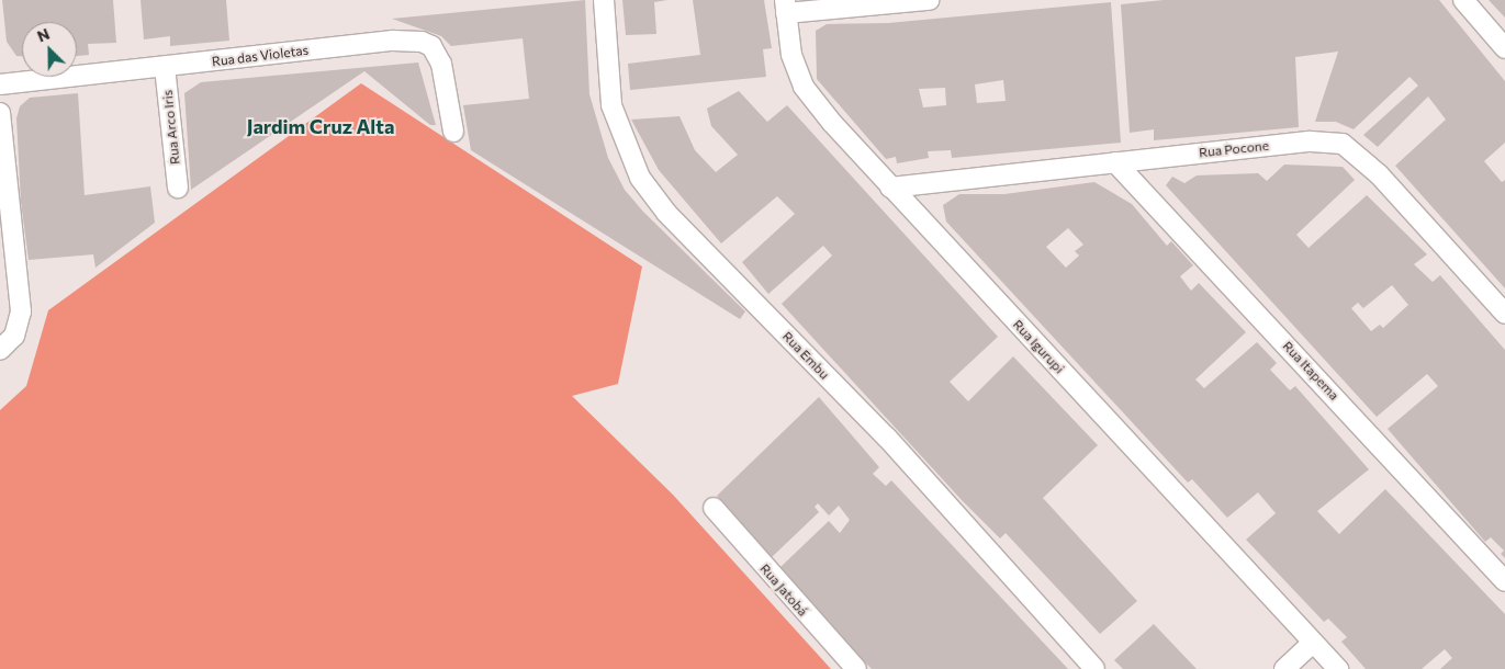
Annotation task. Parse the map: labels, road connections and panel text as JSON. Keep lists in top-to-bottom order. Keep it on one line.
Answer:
{"streets":{"street":["Rua das Violetas","Rua Arco Iris","Rua Pocone","Rua Igurupi","Rua Embu","Rua Itapema","Rua Jatobá"]},"crossings":[["Rua das Violetas","Rua Arco Iris"],["Rua Pocone","Rua Igurupi"],["Rua Pocone","Rua Itapema"]],"districts":["Jardim Cruz Alta"],"north":"top left"}
